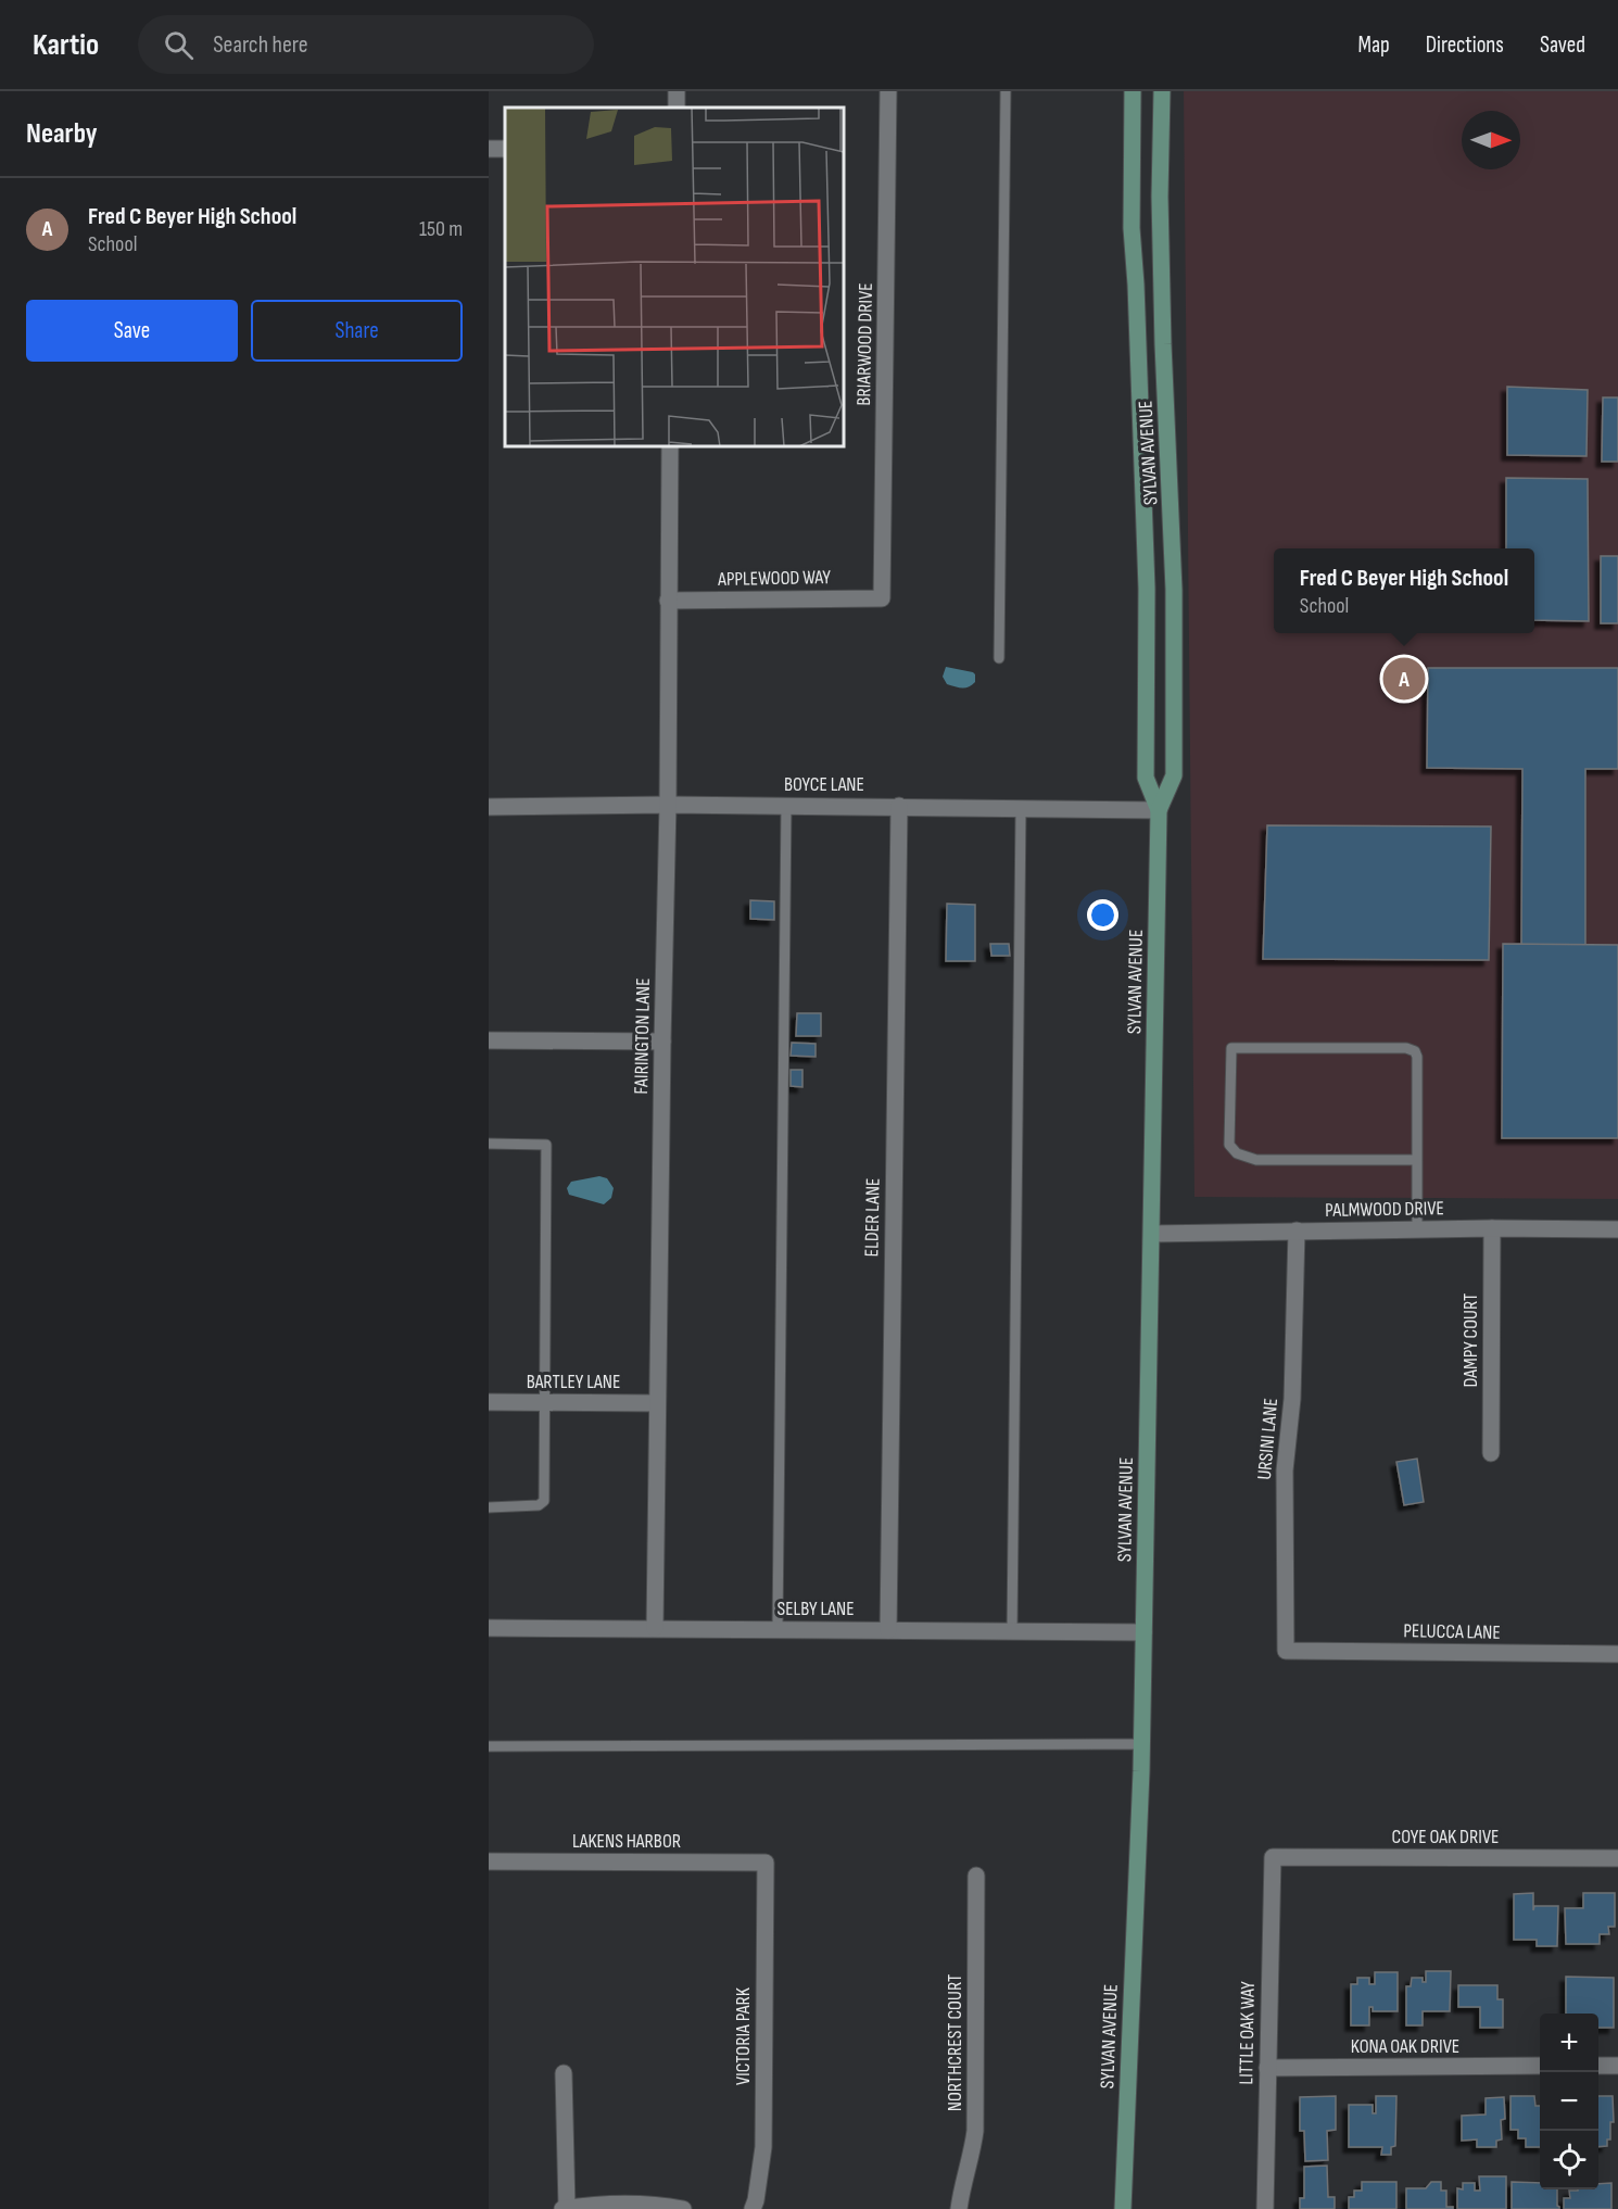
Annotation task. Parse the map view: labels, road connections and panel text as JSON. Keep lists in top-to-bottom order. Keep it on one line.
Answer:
{"streets":{"main road":["SYLVAN AVENUE"],"street":["BRIARWOOD DRIVE","APPLEWOOD WAY","BOYCE LANE","FAIRINGTON LANE","PALMWOOD DRIVE","ELDER LANE","DAMPY COURT","BARTLEY LANE","URSINI LANE","SELBY LANE","PELUCCA LANE","COYE OAK DRIVE","LAKENS HARBOR","LITTLE OAK WAY","VICTORIA PARK","NORTHCREST COURT","KONA OAK DRIVE"]},"crossings":[["BRIARWOOD DRIVE","APPLEWOOD WAY"],["SYLVAN AVENUE","BOYCE LANE"],["SYLVAN AVENUE","PALMWOOD DRIVE"],["SYLVAN AVENUE","SELBY LANE"],["APPLEWOOD WAY","FAIRINGTON LANE"],["BOYCE LANE","FAIRINGTON LANE"],["BOYCE LANE","ELDER LANE"],["FAIRINGTON LANE","BARTLEY LANE"],["FAIRINGTON LANE","SELBY LANE"],["PALMWOOD DRIVE","DAMPY COURT"],["PALMWOOD DRIVE","URSINI LANE"],["ELDER LANE","SELBY LANE"],["URSINI LANE","PELUCCA LANE"],["COYE OAK DRIVE","LITTLE OAK WAY"],["LAKENS HARBOR","VICTORIA PARK"],["LITTLE OAK WAY","KONA OAK DRIVE"]],"north":"right","page":{"header":"Kartio","search":"Search here","nav":["Map","Directions","Saved"],"heading":"Nearby","list":[{"mark":"A","name":"Fred C Beyer High School","note":"School","value":"150 m"}],"buttons":["Save","Share"],"popup":["Fred C Beyer High School","School"],"pins":"A","map_buttons":["+","−"]}}
